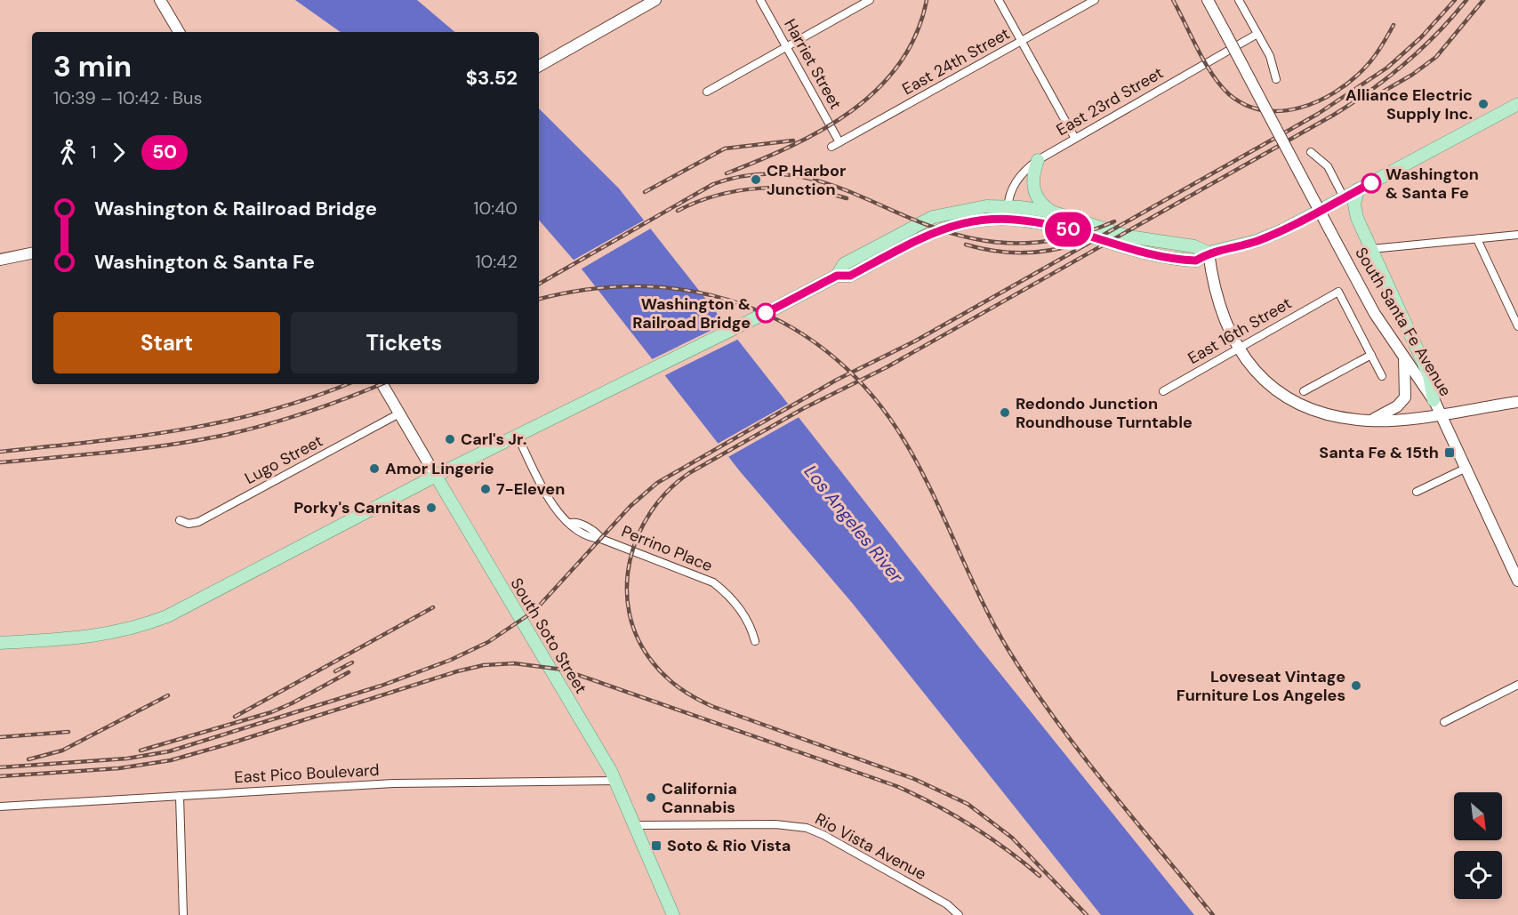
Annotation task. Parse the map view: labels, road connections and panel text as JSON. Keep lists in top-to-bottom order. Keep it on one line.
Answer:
{"streets":{"main road":["South Santa Fe Avenue","South Soto Street"],"street":["East 24th Street","Harriet Street","East 23rd Street","East 16th Street","Lugo Street","Perrino Place","East Pico Boulevard","Rio Vista Avenue"]},"crossings":[["East 24th Street","Harriet Street"],["Lugo Street","South Soto Street"],["South Soto Street","East Pico Boulevard"],["South Soto Street","Rio Vista Avenue"]],"water":["Los Angeles River"],"places":{"other":["Alliance Electric Supply Inc.","CP Harbor Junction","Washington & Santa Fe","Washington & Railroad Bridge","Redondo Junction Roundhouse Turntable","Carl's Jr.","Amor Lingerie","7-Eleven","Porky's Carnitas","Loveseat Vintage Furniture Los Angeles","California Cannabis"],"transit":["Santa Fe & 15th","Soto & Rio Vista"]},"lines":["bus line 50"],"north":"bottom right","page":{"on_map":"50","heading":["3 min","10:39 – 10:42 · Bus","$3.52"],"legs":["1","50"],"list":[{"name":"Washington & Railroad Bridge","value":"10:40"},{"name":"Washington & Santa Fe","value":"10:42"}],"buttons":["Start","Tickets"]}}
